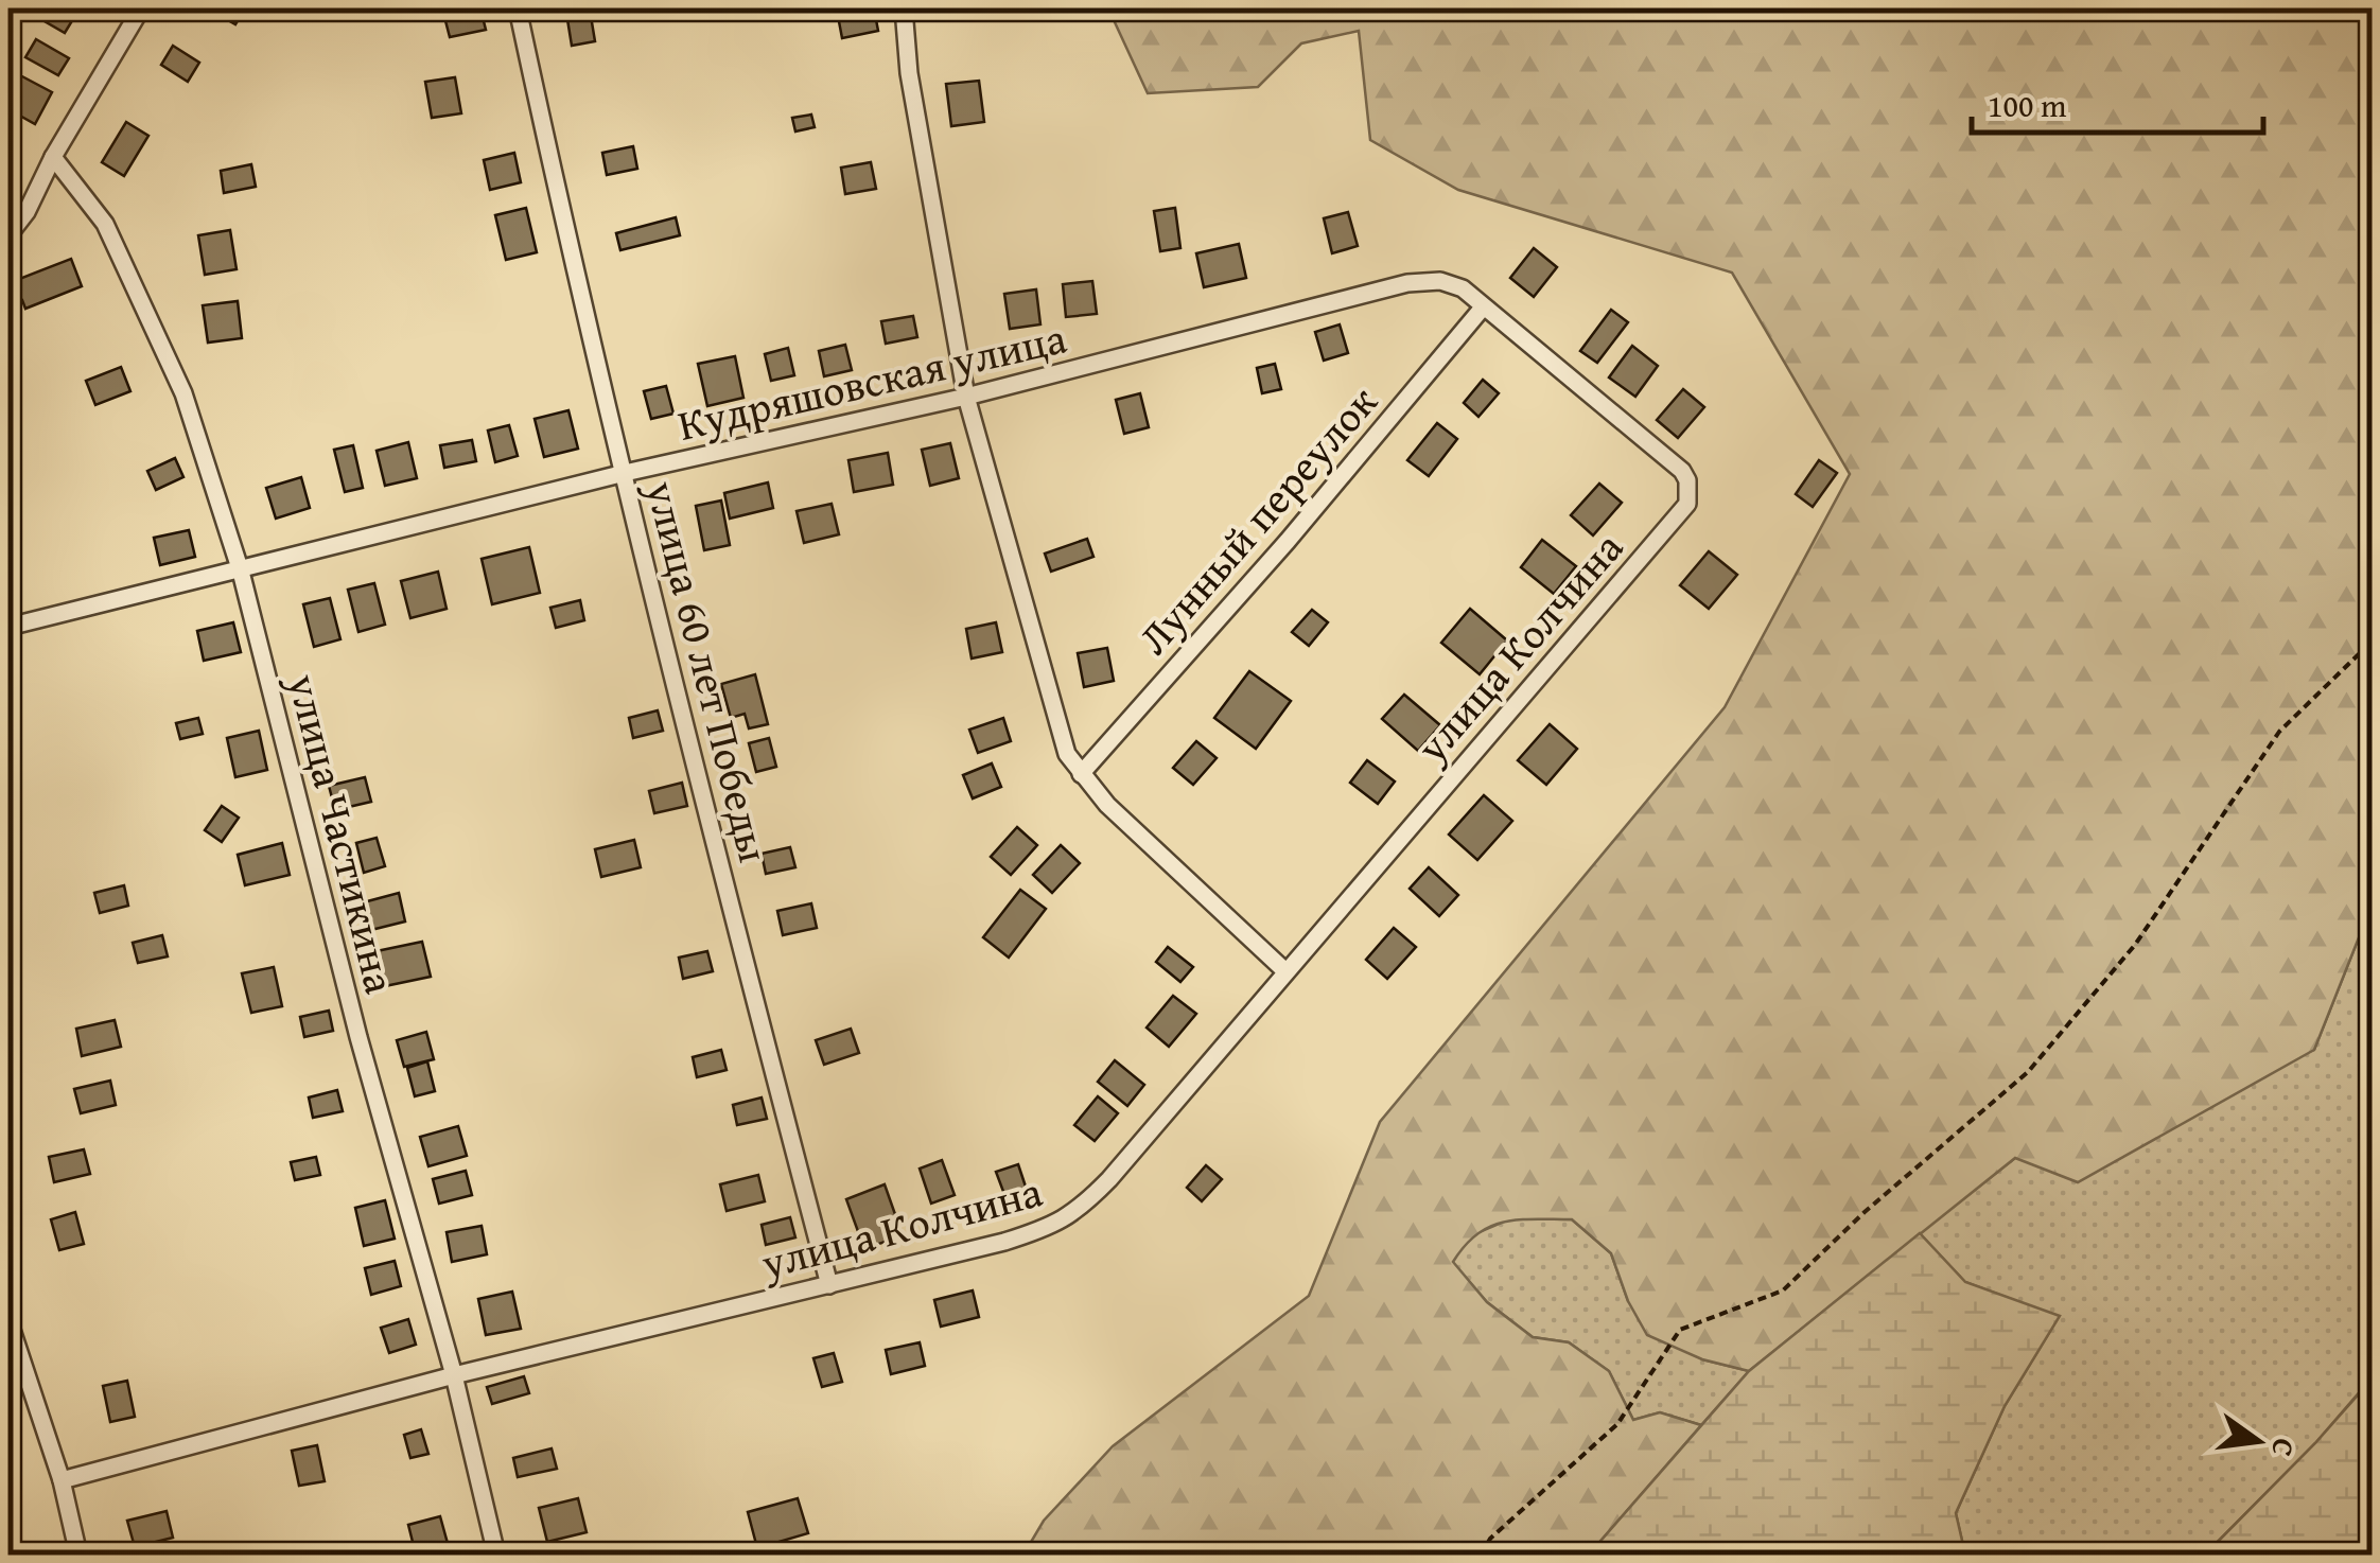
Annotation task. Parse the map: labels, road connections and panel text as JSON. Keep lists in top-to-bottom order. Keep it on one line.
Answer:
{"streets":{"street":["Кудряшовская улица","Лунный переулок","улица Колчина","улица 60 лет Победы","улица Частикина"]},"crossings":[["Кудряшовская улица","Лунный переулок"],["Кудряшовская улица","улица Колчина"],["Кудряшовская улица","улица 60 лет Победы"],["Кудряшовская улица","улица Частикина"],["улица Колчина","улица 60 лет Победы"],["улица Колчина","улица Частикина"]],"scale_bar":"100 m","north":"right"}
